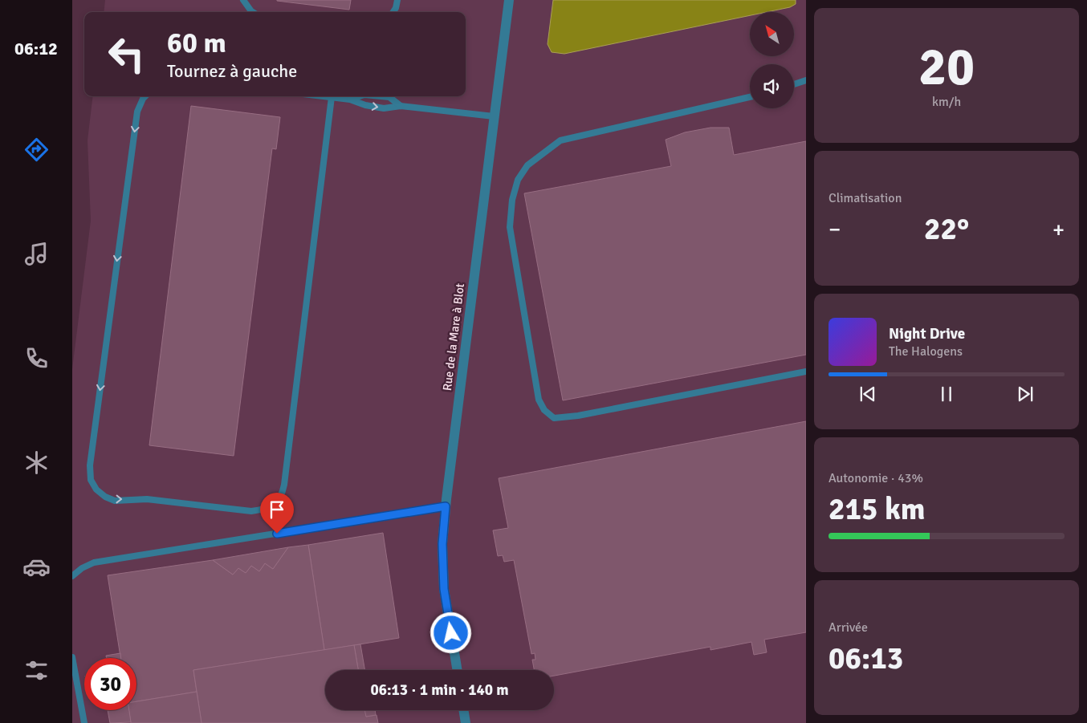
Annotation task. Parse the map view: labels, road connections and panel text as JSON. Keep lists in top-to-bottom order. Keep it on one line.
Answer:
{"streets":{"street":["Rue de la Mare à Blot"]},"north":"top left","page":{"tabs":"06:12","tile":[["20","km/h"],"Climatisation",["Autonomie · 43%","215 km"],["Arrivée","06:13"]],"turn":["60 m","Tournez à gauche"],"heat":["−","22°","+"],"song":["Night Drive","The Halogens"],"limit":"30","trip":"06:13 · 1 min · 140 m"}}
